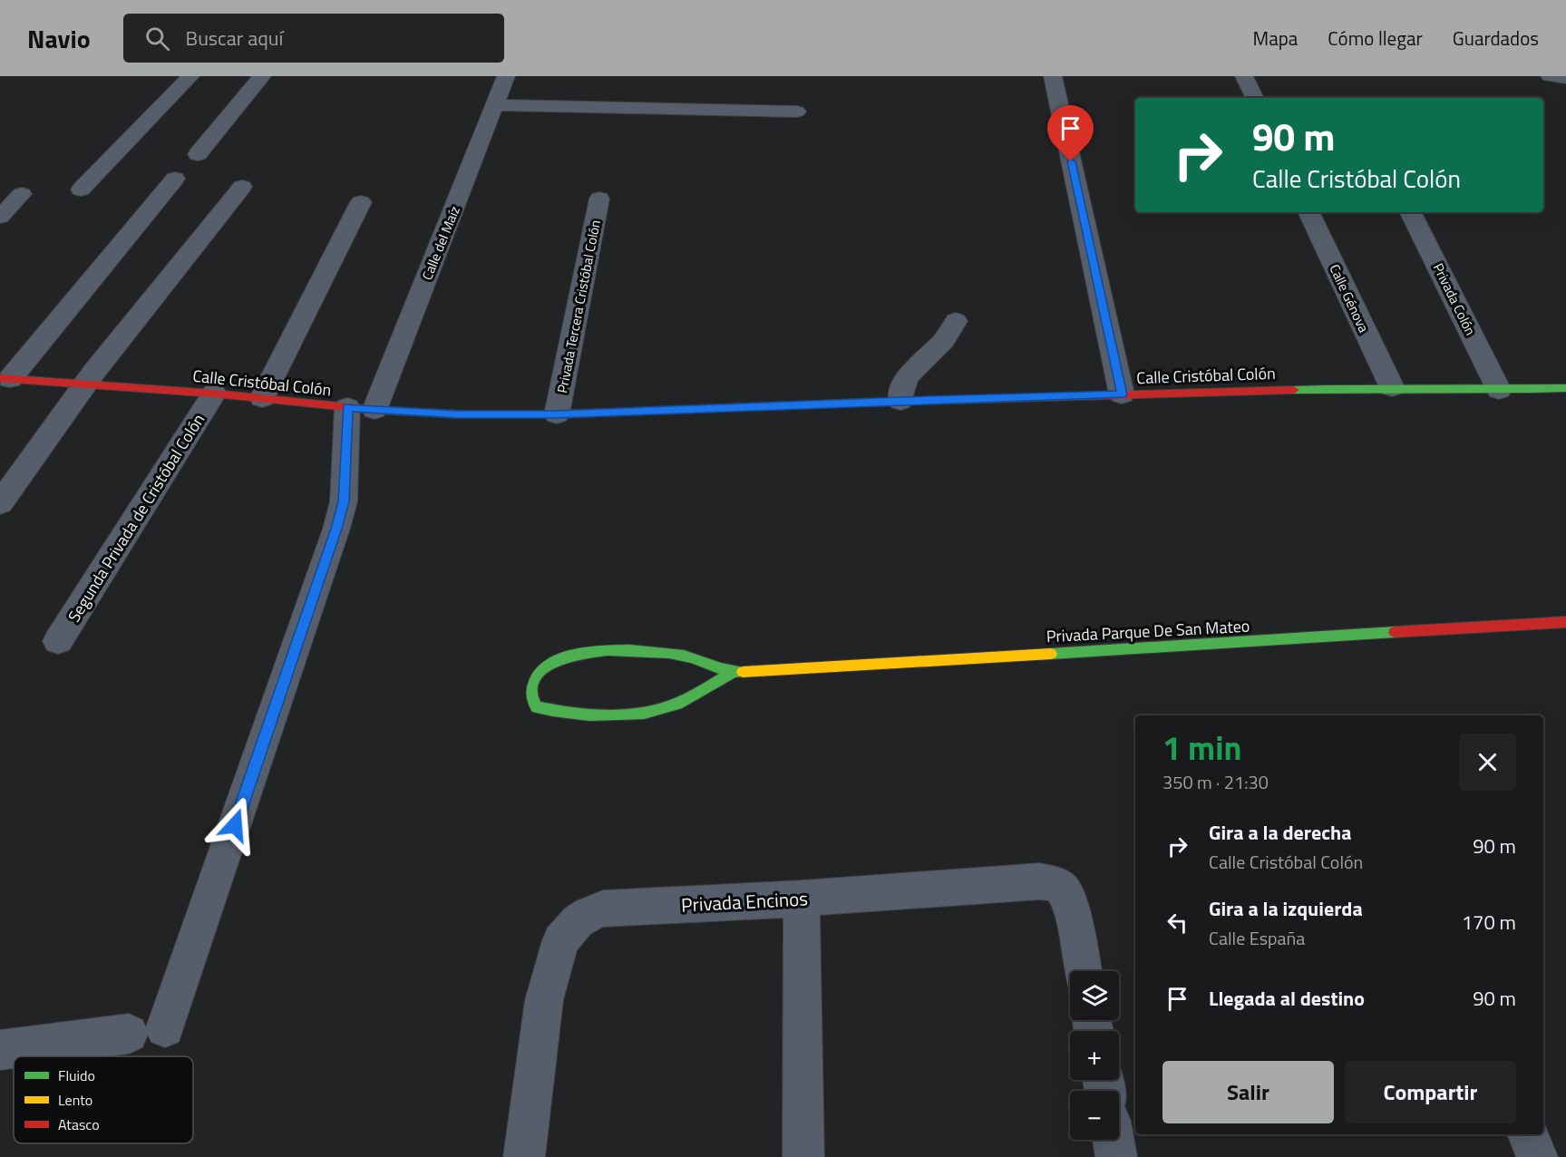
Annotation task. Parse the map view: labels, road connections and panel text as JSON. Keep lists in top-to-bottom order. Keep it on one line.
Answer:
{"streets":{"street":["Calle del Maíz","Calle Génova","Privada Colón","Privada Tercera Cristóbal Colón","Calle Cristóbal Colón","Segunda Privada de Cristóbal Colón","Privada Parque De San Mateo","Privada Encinos"]},"crossings":[["Calle del Maíz","Calle Cristóbal Colón"],["Calle Génova","Calle Cristóbal Colón"],["Privada Colón","Calle Cristóbal Colón"],["Privada Tercera Cristóbal Colón","Calle Cristóbal Colón"],["Calle Cristóbal Colón","Segunda Privada de Cristóbal Colón"]],"legend":["Fluido","Lento","Atasco"],"page":{"header":"Navio","search":"Buscar aquí","nav":["Mapa","Cómo llegar","Guardados"],"turn":["90 m","Calle Cristóbal Colón"],"heading":["1 min","350 m · 21:30"],"list":[{"name":"Gira a la derecha","note":"Calle Cristóbal Colón","value":"90 m"},{"name":"Gira a la izquierda","note":"Calle España","value":"170 m"},{"name":"Llegada al destino","value":"90 m"}],"map_buttons":["+","−"],"buttons":["Salir","Compartir"]}}
